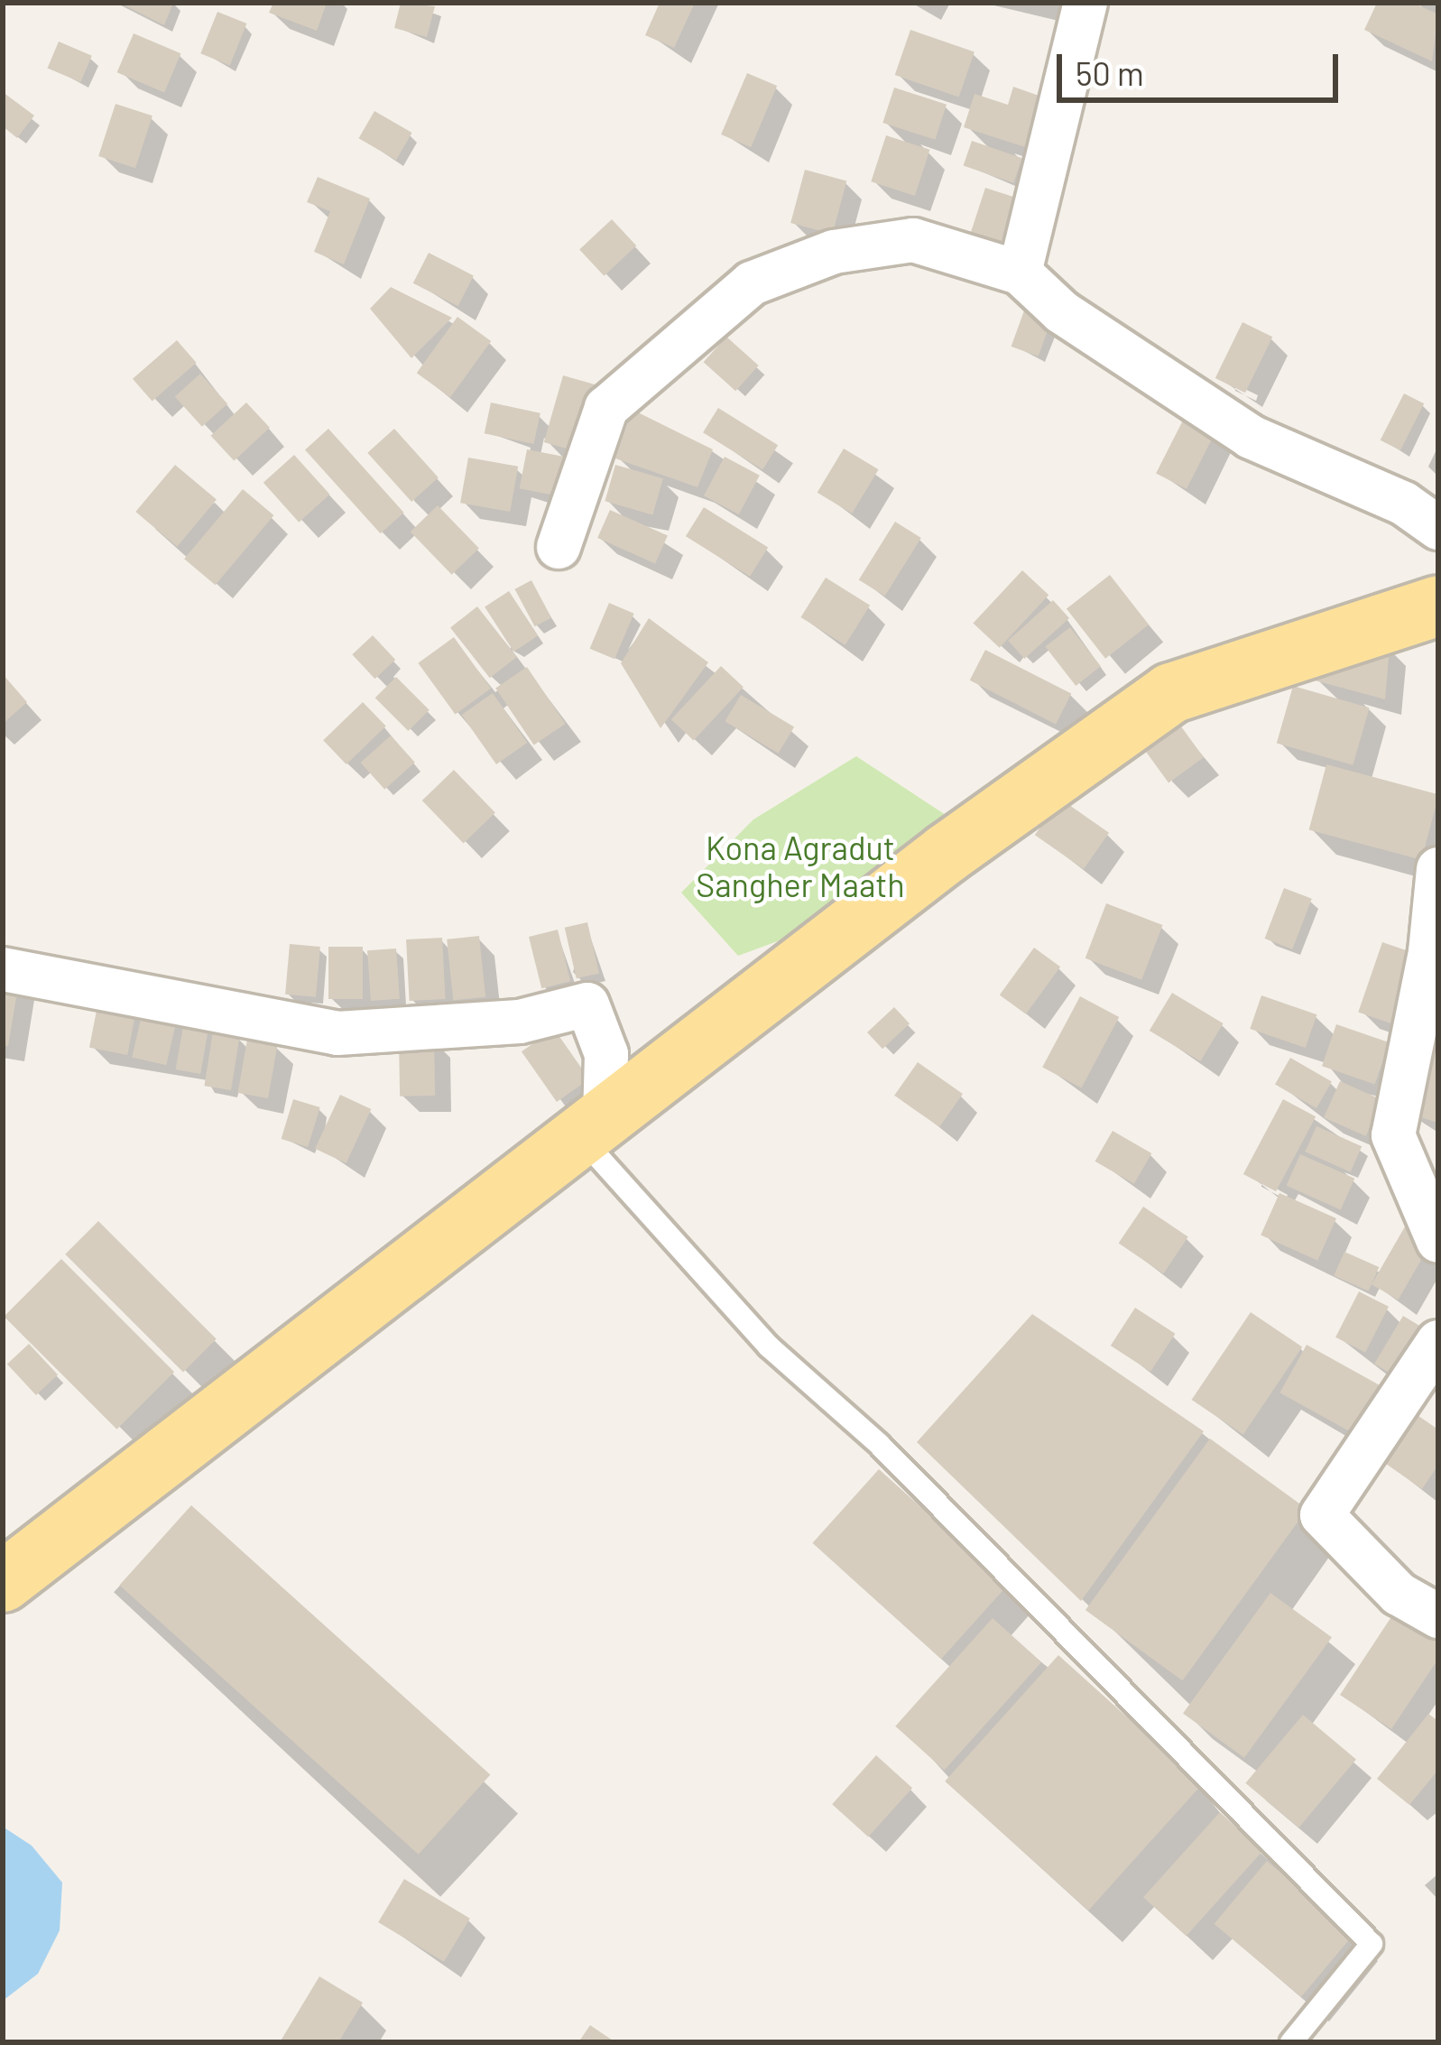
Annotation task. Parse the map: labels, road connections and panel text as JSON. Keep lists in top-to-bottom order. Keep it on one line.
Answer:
{"parks":["Kona Agradut Sangher Maath"],"scale_bar":"50 m"}
